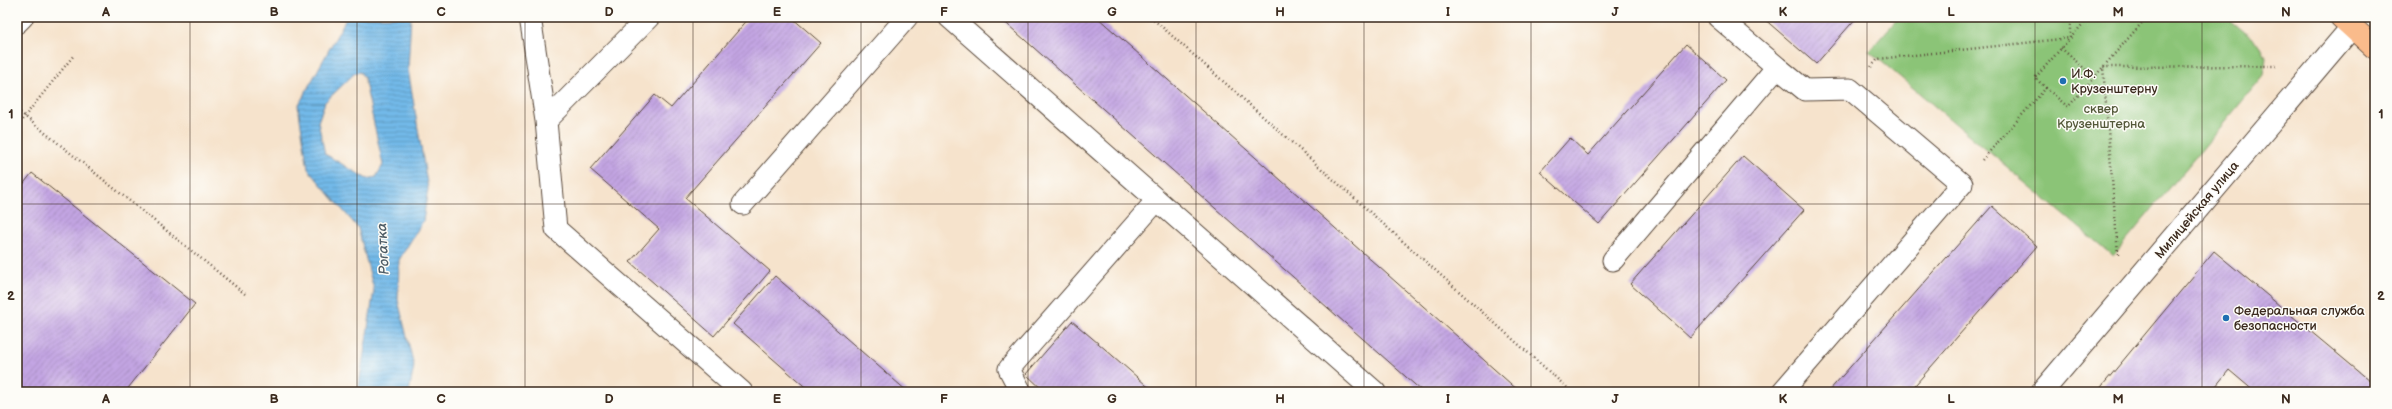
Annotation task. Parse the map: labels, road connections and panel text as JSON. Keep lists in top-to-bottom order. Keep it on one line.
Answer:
{"streets":{"street":["Милицейская улица"]},"water":["Рогатка"],"parks":["сквер Крузенштерна"],"places":["И.Ф. Крузенштерну","Федеральная служба безопасности"],"grid":{"columns":["A","B","C","D","E","F","G","H","I","J","K","L","M","N"],"rows":["1","2"]}}
